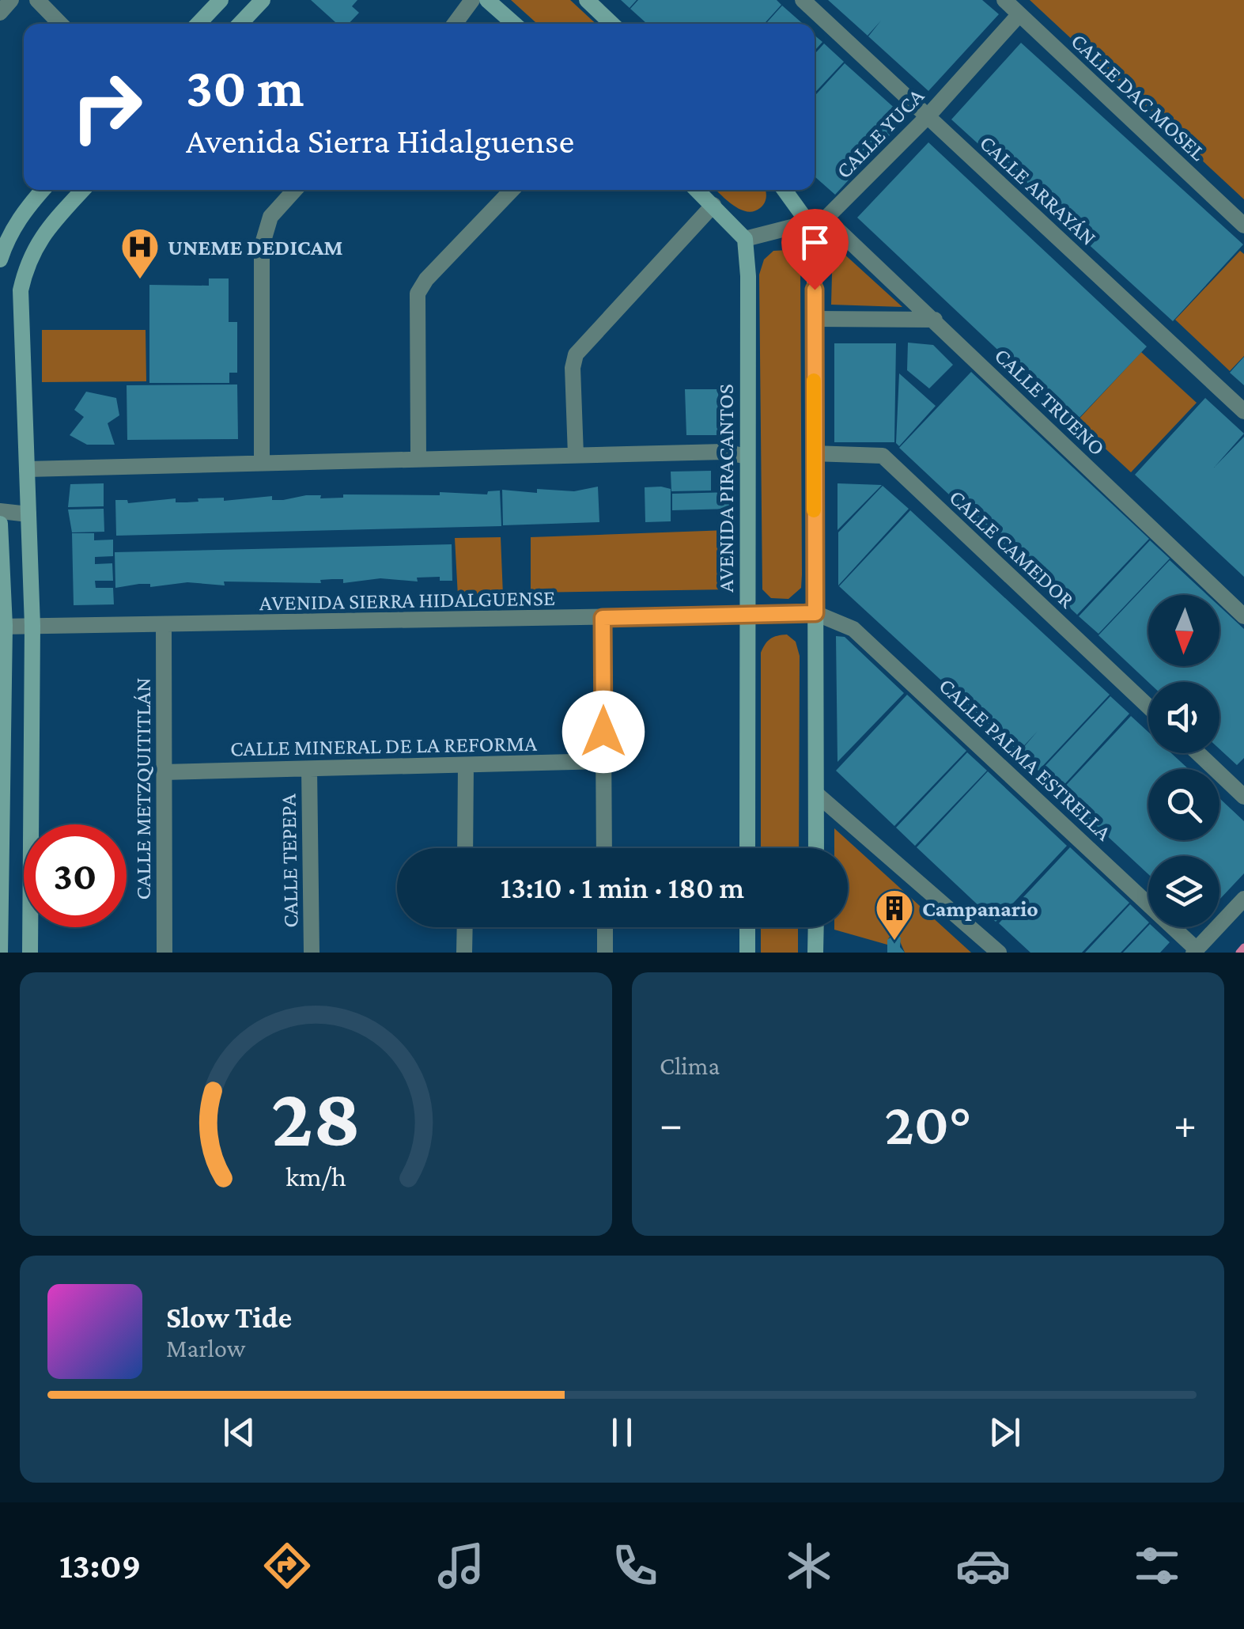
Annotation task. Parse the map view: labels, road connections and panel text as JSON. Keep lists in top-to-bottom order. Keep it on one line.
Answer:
{"streets":{"street":["CALLE DAC MOSEL","CALLE YUCA","CALLE ARRAYÁN","CALLE TRUENO","AVENIDA PIRACANTOS","CALLE CAMEDOR","AVENIDA SIERRA HIDALGUENSE","CALLE MINERAL DE LA REFORMA","CALLE PALMA ESTRELLA","CALLE METZQUITITLÁN","CALLE TEPEPA"]},"crossings":[["CALLE DAC MOSEL","CALLE YUCA"],["CALLE YUCA","CALLE ARRAYÁN"],["CALLE YUCA","CALLE TRUENO"],["AVENIDA PIRACANTOS","AVENIDA SIERRA HIDALGUENSE"],["AVENIDA SIERRA HIDALGUENSE","CALLE PALMA ESTRELLA"],["AVENIDA SIERRA HIDALGUENSE","CALLE METZQUITITLÁN"],["CALLE MINERAL DE LA REFORMA","CALLE METZQUITITLÁN"],["CALLE MINERAL DE LA REFORMA","CALLE TEPEPA"]],"places":{"hospital":["UNEME DEDICAM"],"building":["Campanario"]},"north":"bottom","page":{"turn":["30 m","Avenida Sierra Hidalguense"],"limit":"30","trip":"13:10 · 1 min · 180 m","tile":"Clima","heat":["−","20°","+"],"song":["Slow Tide","Marlow"],"tabs":"13:09","gauge":["28","km/h"]}}
